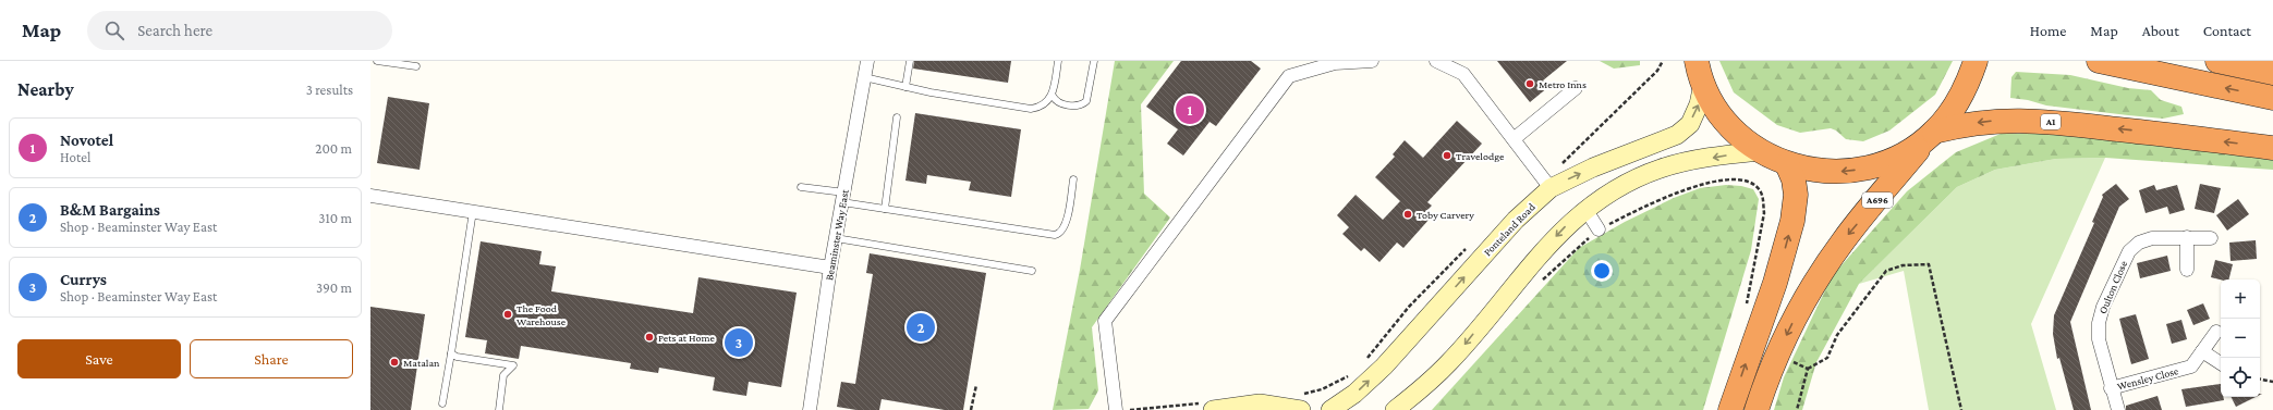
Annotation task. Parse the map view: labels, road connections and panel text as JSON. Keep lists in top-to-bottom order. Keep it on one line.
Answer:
{"streets":{"highway":["A1","A696"],"main road":["Ponteland Road"],"street":["Beaminster Way East","Oulton Close","Wensley Close"]},"crossings":[["A1","A696"],["Oulton Close","Wensley Close"]],"places":["Metro Inns","Travelodge","Toby Carvery","The Food Warehouse","Pets at Home","Matalan"],"page":{"header":"Map","search":"Search here","nav":["Home","Map","About","Contact"],"heading":["Nearby","3 results"],"pins":["1","2","3"],"list":[{"mark":"1","name":"Novotel","note":"Hotel","value":"200 m"},{"mark":"2","name":"B&M Bargains","note":"Shop · Beaminster Way East","value":"310 m"},{"mark":"3","name":"Currys","note":"Shop · Beaminster Way East","value":"390 m"}],"map_buttons":["+","−"],"buttons":["Save","Share"]}}
